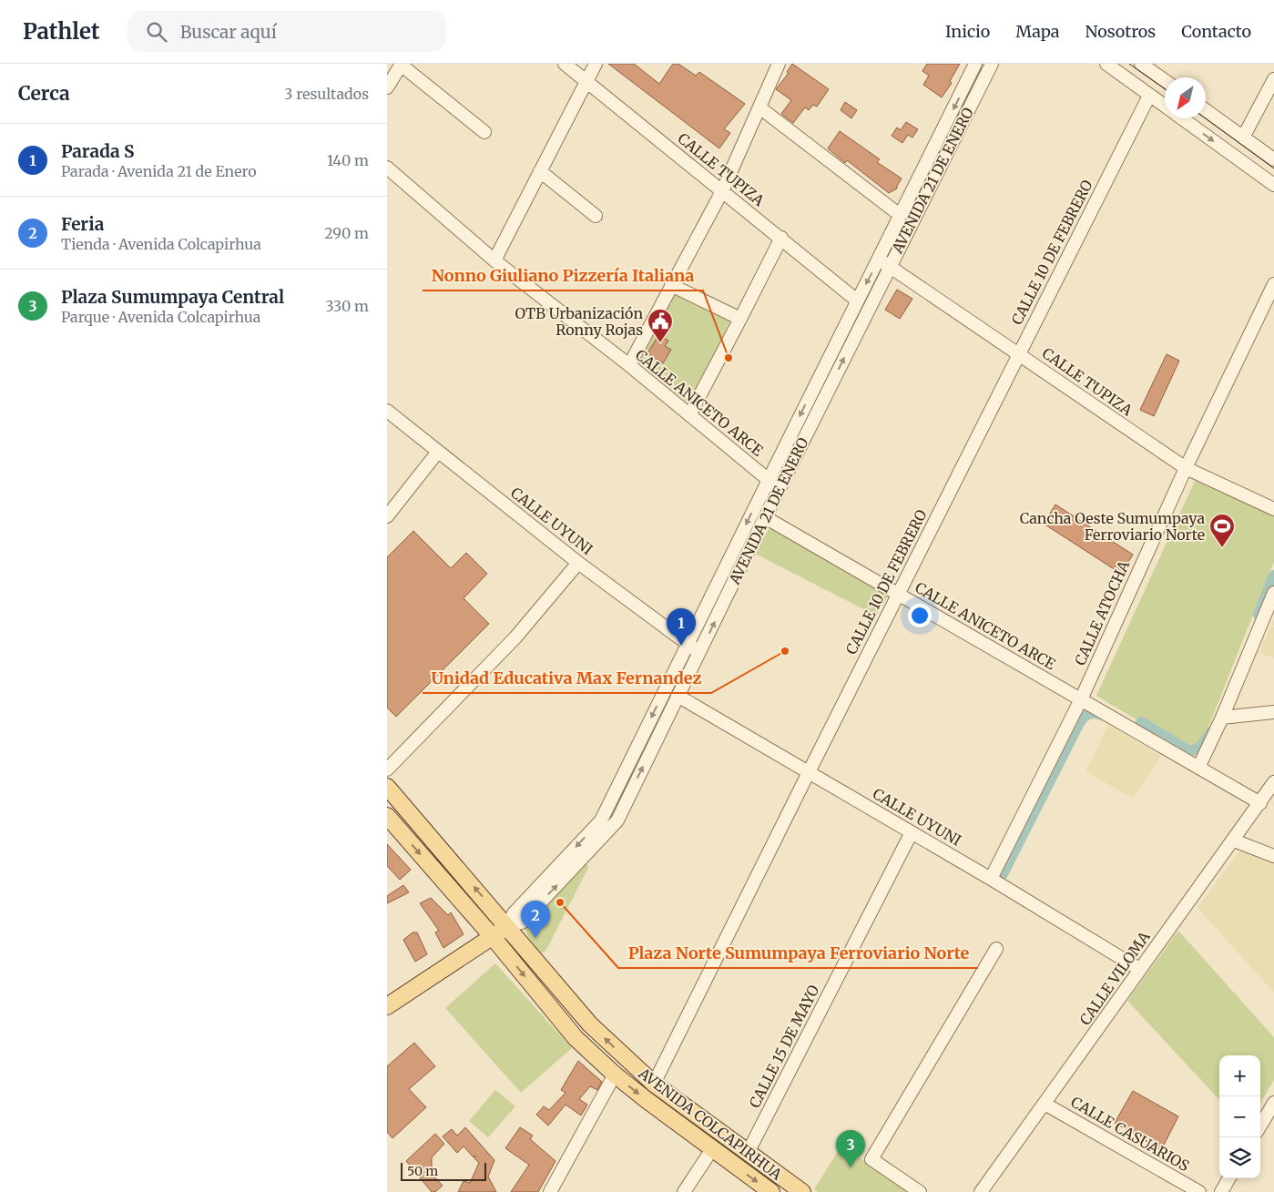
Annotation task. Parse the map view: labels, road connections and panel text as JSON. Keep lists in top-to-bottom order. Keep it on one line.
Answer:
{"streets":{"main road":["AVENIDA 21 DE ENERO","AVENIDA COLCAPIRHUA"],"street":["CALLE TUPIZA","CALLE 10 DE FEBRERO","CALLE ANICETO ARCE","CALLE UYUNI","CALLE ATOCHA","CALLE VILOMA","CALLE 15 DE MAYO","CALLE CASUARIOS"]},"crossings":[["CALLE TUPIZA","AVENIDA 21 DE ENERO"],["CALLE TUPIZA","CALLE 10 DE FEBRERO"],["CALLE TUPIZA","CALLE ATOCHA"],["AVENIDA 21 DE ENERO","CALLE ANICETO ARCE"],["AVENIDA 21 DE ENERO","CALLE UYUNI"],["AVENIDA 21 DE ENERO","AVENIDA COLCAPIRHUA"],["CALLE 10 DE FEBRERO","CALLE ANICETO ARCE"],["CALLE 10 DE FEBRERO","CALLE UYUNI"],["CALLE 10 DE FEBRERO","AVENIDA COLCAPIRHUA"],["CALLE ANICETO ARCE","CALLE ATOCHA"],["CALLE ANICETO ARCE","CALLE VILOMA"],["CALLE UYUNI","CALLE ATOCHA"],["CALLE UYUNI","CALLE VILOMA"],["CALLE UYUNI","CALLE 15 DE MAYO"],["CALLE VILOMA","CALLE CASUARIOS"],["CALLE 15 DE MAYO","AVENIDA COLCAPIRHUA"]],"places":{"public building":["OTB Urbanización Ronny Rojas"],"other":["Nonno Giuliano Pizzería Italiana","Unidad Educativa Max Fernandez","Plaza Norte Sumumpaya Ferroviario Norte"],"sports":["Cancha Oeste Sumumpaya Ferroviario Norte"]},"scale_bar":"50 m","north":"bottom left","page":{"header":"Pathlet","search":"Buscar aquí","nav":["Inicio","Mapa","Nosotros","Contacto"],"heading":["Cerca","3 resultados"],"list":[{"mark":"1","name":"Parada S","note":"Parada · Avenida 21 de Enero","value":"140 m"},{"mark":"2","name":"Feria","note":"Tienda · Avenida Colcapirhua","value":"290 m"},{"mark":"3","name":"Plaza Sumumpaya Central","note":"Parque · Avenida Colcapirhua","value":"330 m"}],"pins":["1","2","3"],"map_buttons":["+","−"],"scale":"50 m"}}
